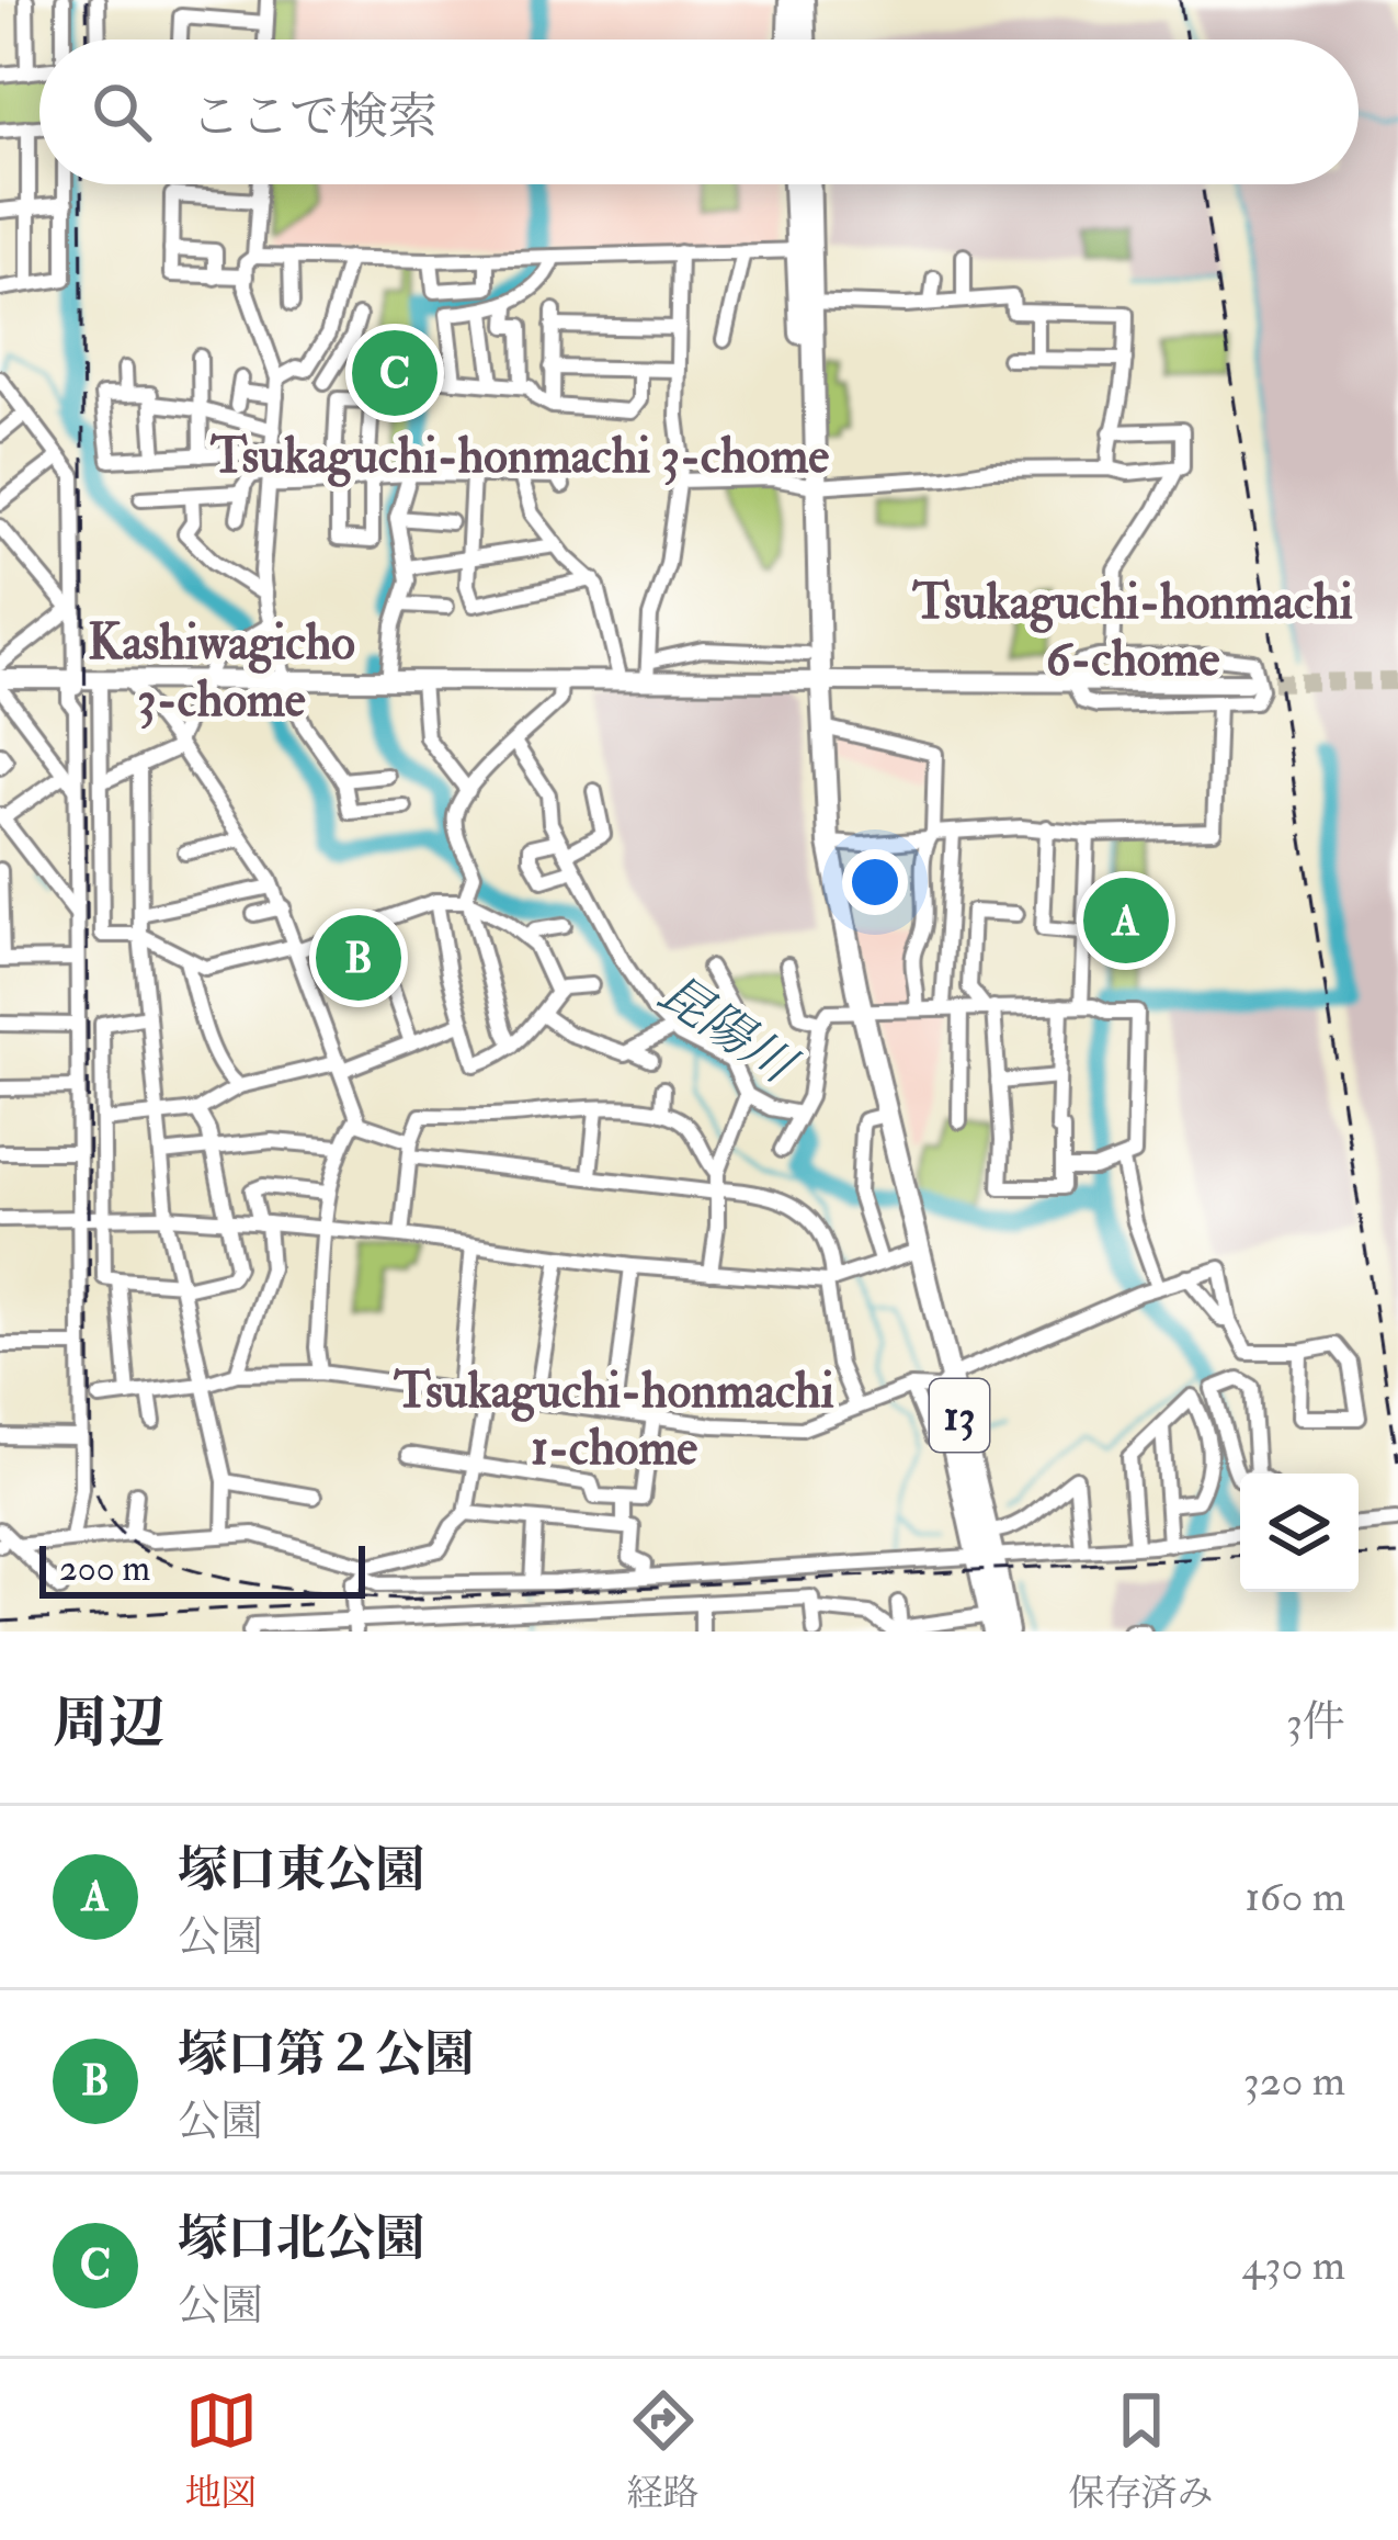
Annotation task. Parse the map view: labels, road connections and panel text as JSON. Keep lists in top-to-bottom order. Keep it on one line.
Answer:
{"streets":{"main road":["13"]},"districts":["Tsukaguchi-honmachi 3-chome","Tsukaguchi-honmachi 6-chome","Kashiwagicho 3-chome","Tsukaguchi-honmachi 1-chome"],"water":["昆陽川"],"scale_bar":"200 m","page":{"search":"ここで検索","pins":["C","A","B"],"scale":"200 m","heading":["周辺","3件"],"list":[{"mark":"A","name":"塚口東公園","note":"公園","value":"160 m"},{"mark":"B","name":"塚口第２公園","note":"公園","value":"320 m"},{"mark":"C","name":"塚口北公園","note":"公園","value":"430 m"}],"nav":["地図","経路","保存済み"]}}
